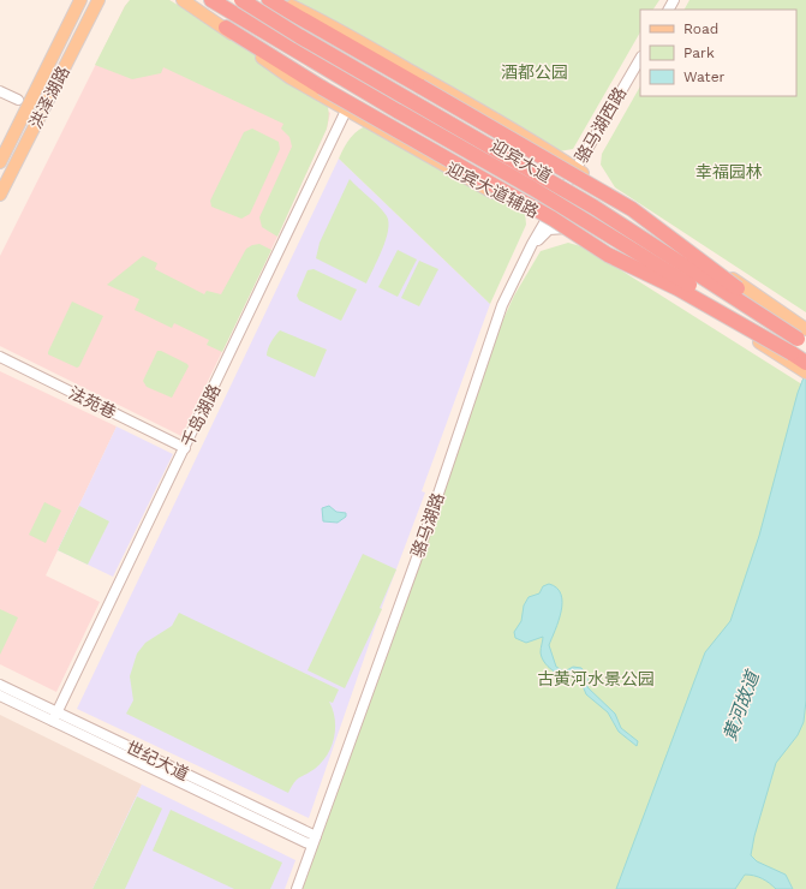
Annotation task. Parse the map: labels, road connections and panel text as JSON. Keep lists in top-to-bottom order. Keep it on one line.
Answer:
{"streets":{"highway":["迎宾大道"],"main road":["洪泽湖路","迎宾大道辅路"],"street":["骆马湖西路","法苑巷","千岛湖路","骆马湖路","世纪大道"]},"crossings":[["骆马湖西路","骆马湖路"],["迎宾大道","迎宾大道辅路"],["迎宾大道辅路","千岛湖路"],["迎宾大道辅路","骆马湖路"],["法苑巷","千岛湖路"],["千岛湖路","世纪大道"],["骆马湖路","世纪大道"]],"water":["黄河故道"],"parks":["酒都公园","幸福园林","古黄河水景公园"],"legend":["Road","Park","Water"]}
